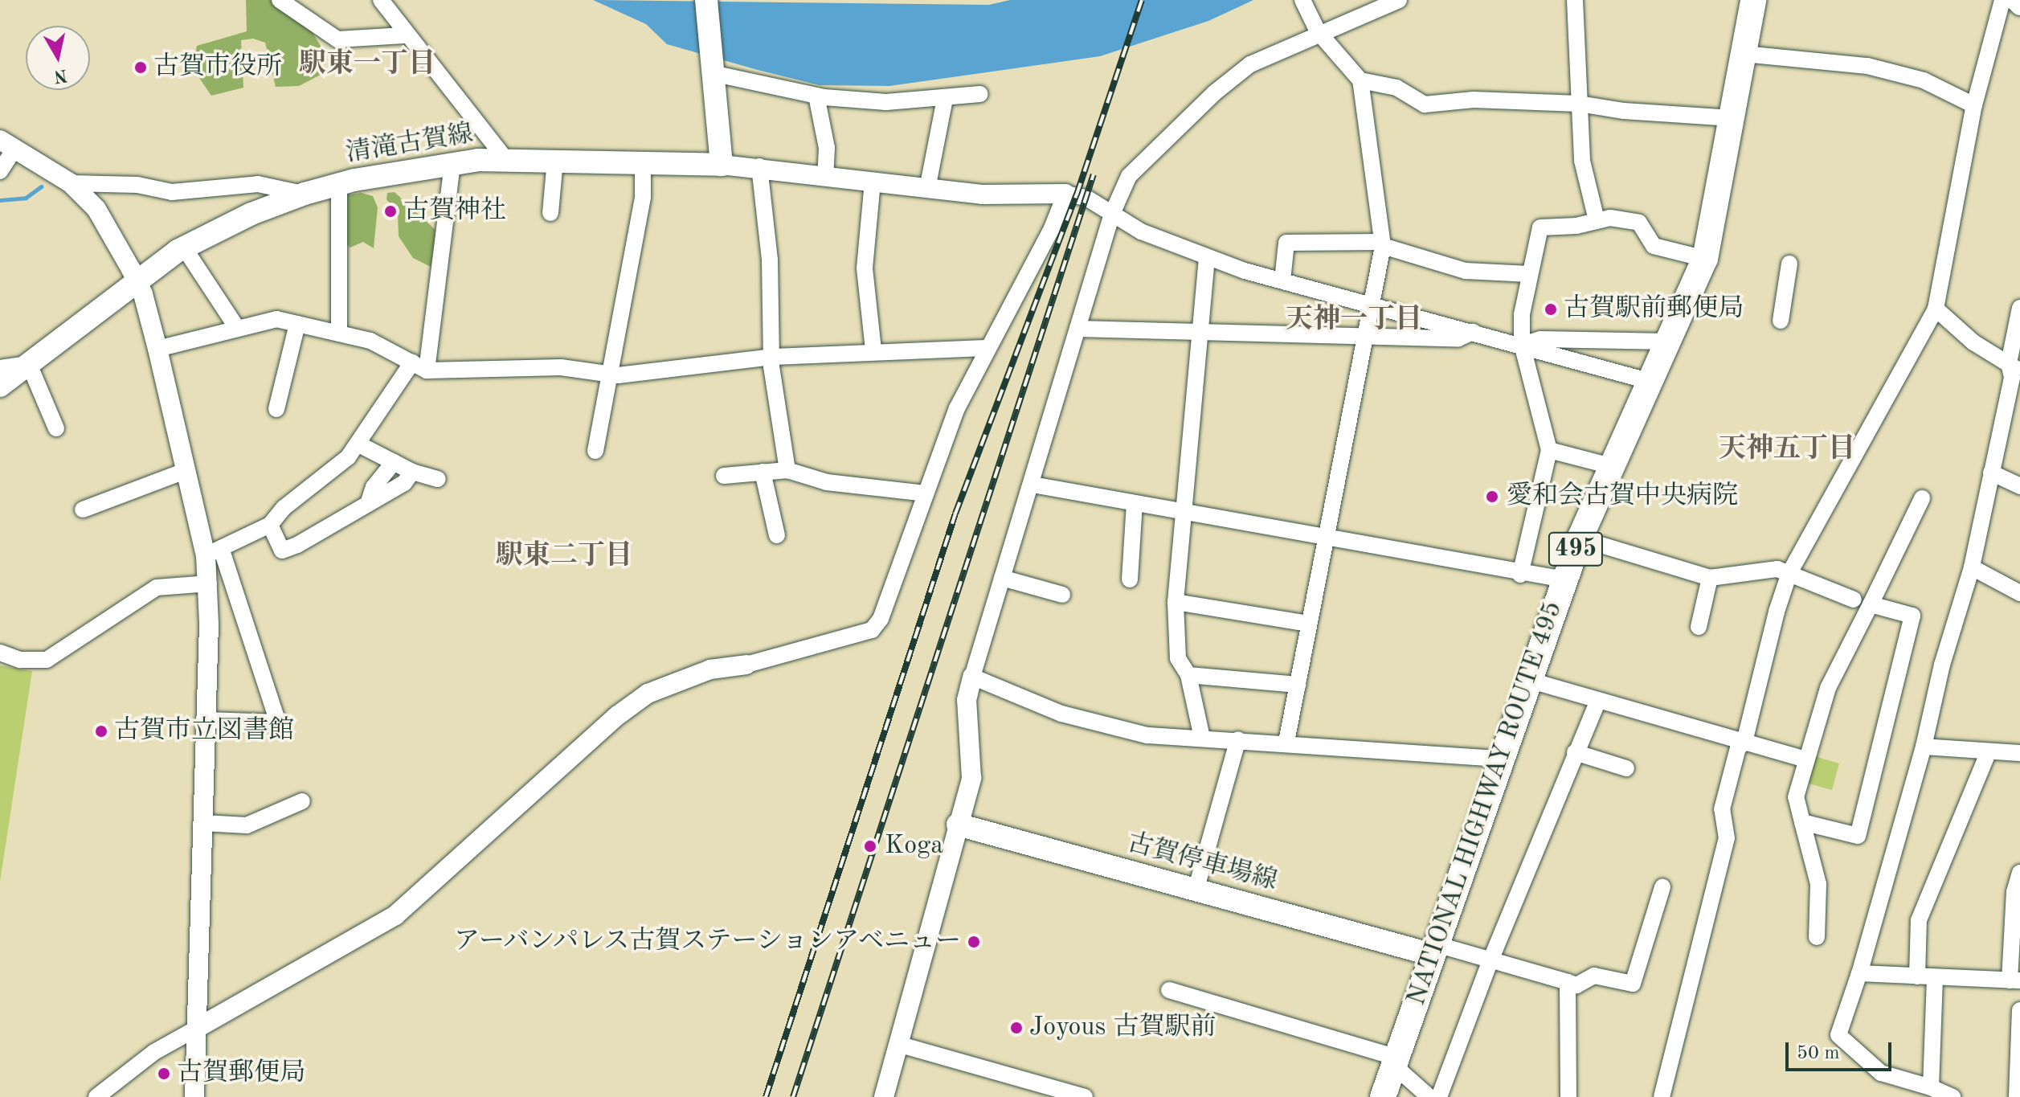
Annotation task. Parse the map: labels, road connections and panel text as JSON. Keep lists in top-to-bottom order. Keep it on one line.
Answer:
{"streets":{"highway":["495","NATIONAL HIGHWAY ROUTE 495"],"main road":["清滝古賀線","古賀停車場線"]},"crossings":[["NATIONAL HIGHWAY ROUTE 495","古賀停車場線"]],"districts":["駅東一丁目","天神一丁目","天神五丁目","駅東二丁目"],"places":["古賀市役所","古賀神社","古賀駅前郵便局","愛和会古賀中央病院","古賀市立図書館","Koga","アーバンパレス古賀ステーションアベニュー","Joyous 古賀駅前","古賀郵便局"],"scale_bar":"50 m","north":"bottom"}
